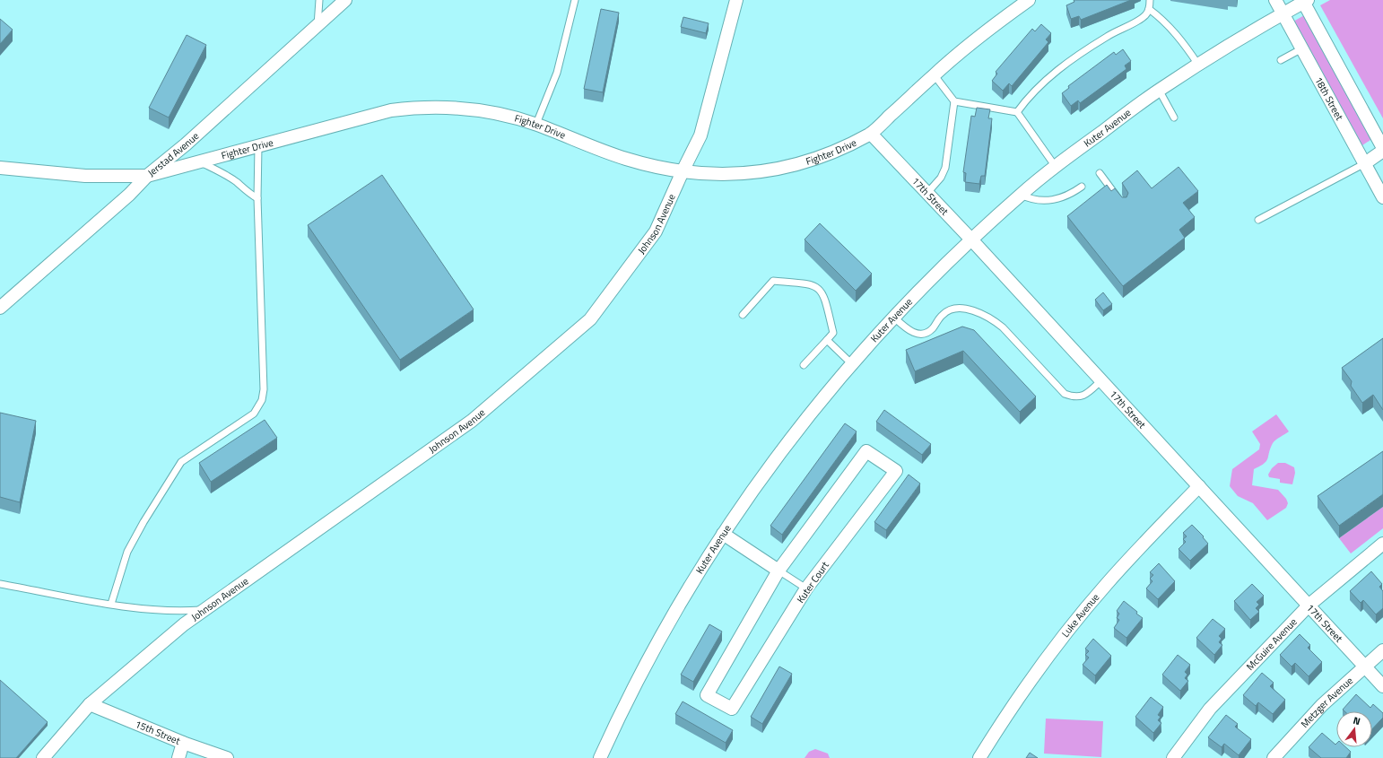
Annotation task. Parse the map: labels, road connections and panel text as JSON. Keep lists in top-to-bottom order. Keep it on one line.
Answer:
{"streets":{"street":["18th Street","Fighter Drive","Kuter Avenue","Jerstad Avenue","17th Street","Johnson Avenue","Kuter Court","Luke Avenue","McGuire Avenue","Metzger Avenue","15th Street"]},"crossings":[["18th Street","Kuter Avenue"],["Fighter Drive","Jerstad Avenue"],["Fighter Drive","17th Street"],["Fighter Drive","Johnson Avenue"],["Kuter Avenue","17th Street"],["17th Street","Luke Avenue"],["17th Street","McGuire Avenue"],["17th Street","Metzger Avenue"],["Johnson Avenue","15th Street"]],"north":"top"}
